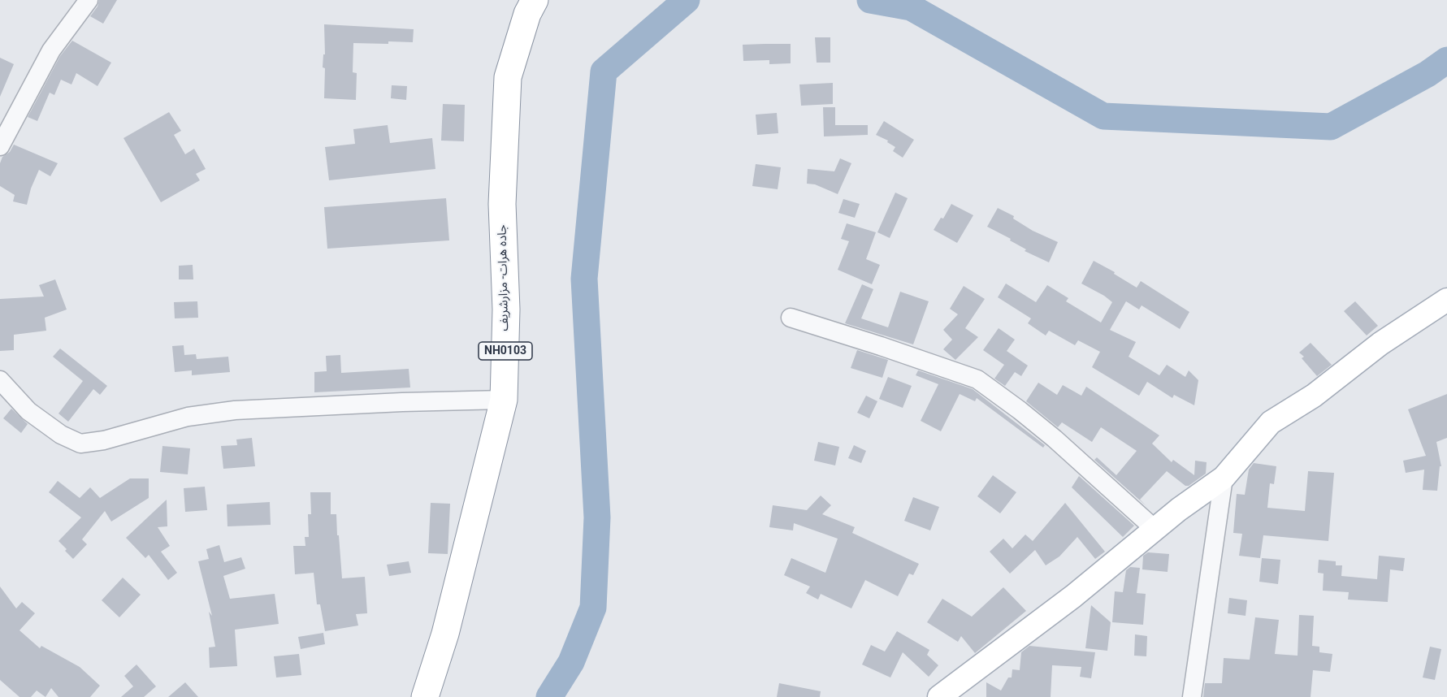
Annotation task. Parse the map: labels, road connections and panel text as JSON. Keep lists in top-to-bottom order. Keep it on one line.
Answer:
{"streets":{"highway":["جاده هرات- مزارشریف","NH0103"]}}
